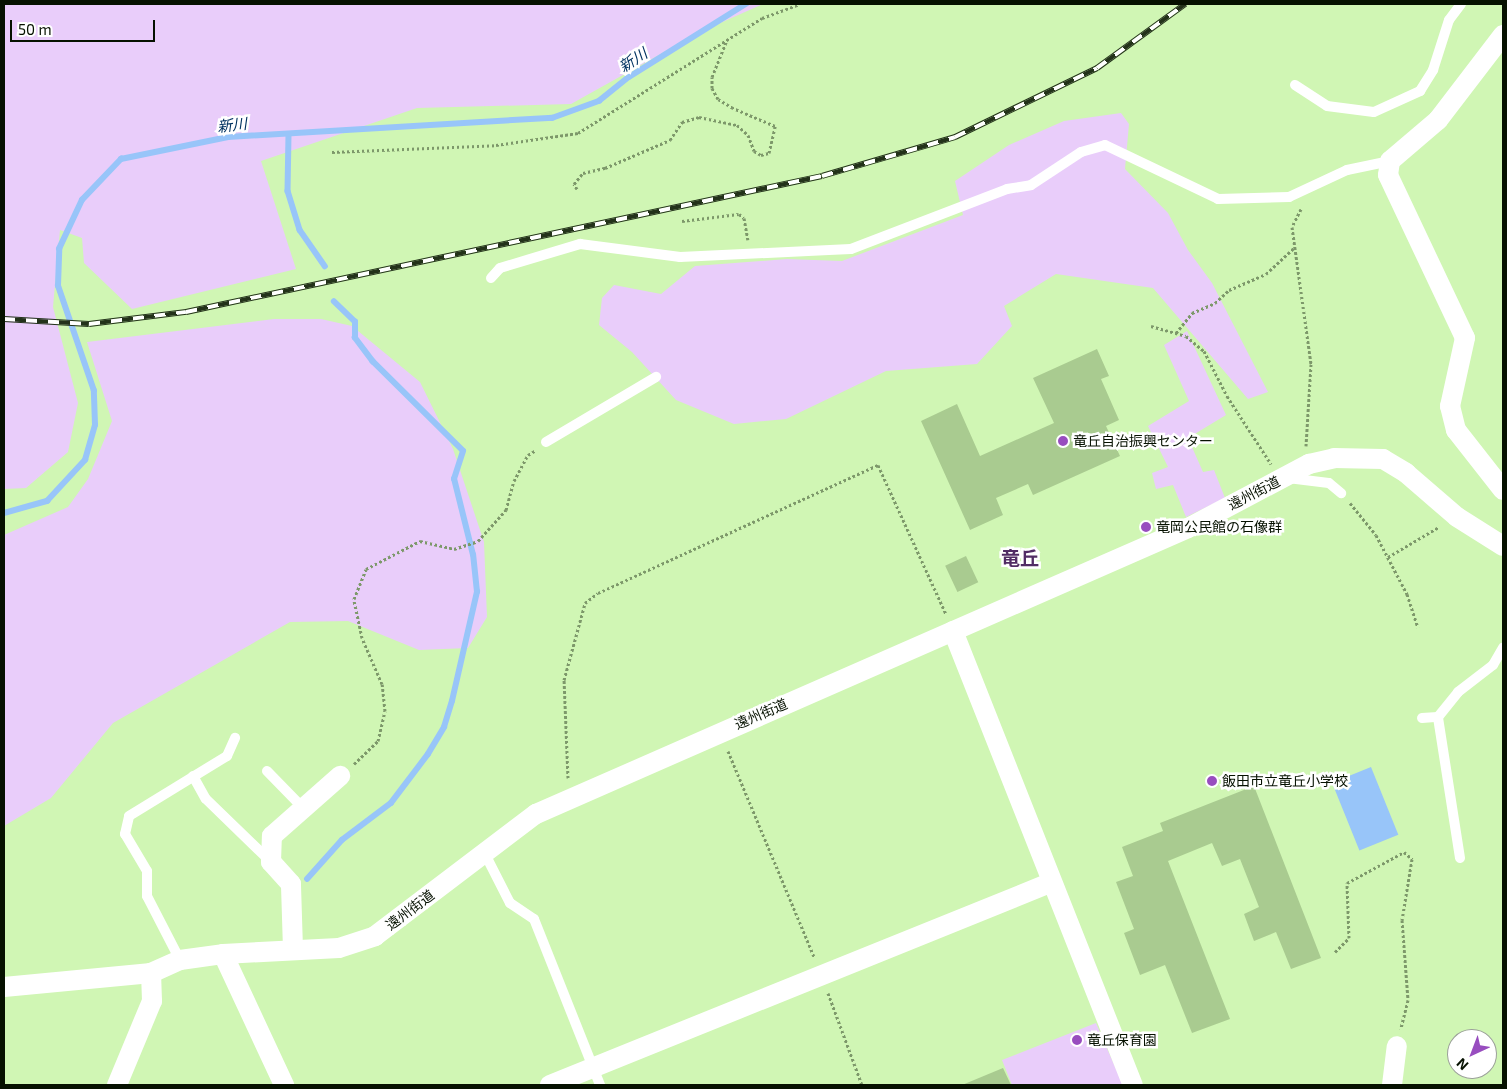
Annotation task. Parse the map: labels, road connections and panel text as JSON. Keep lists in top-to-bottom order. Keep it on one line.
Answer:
{"streets":{"street":["遠州街道"]},"districts":["竜丘"],"water":["新川"],"places":["竜丘自治振興センター","竜岡公民館の石像群","飯田市立竜丘小学校","竜丘保育園"],"scale_bar":"50 m","north":"bottom left"}
